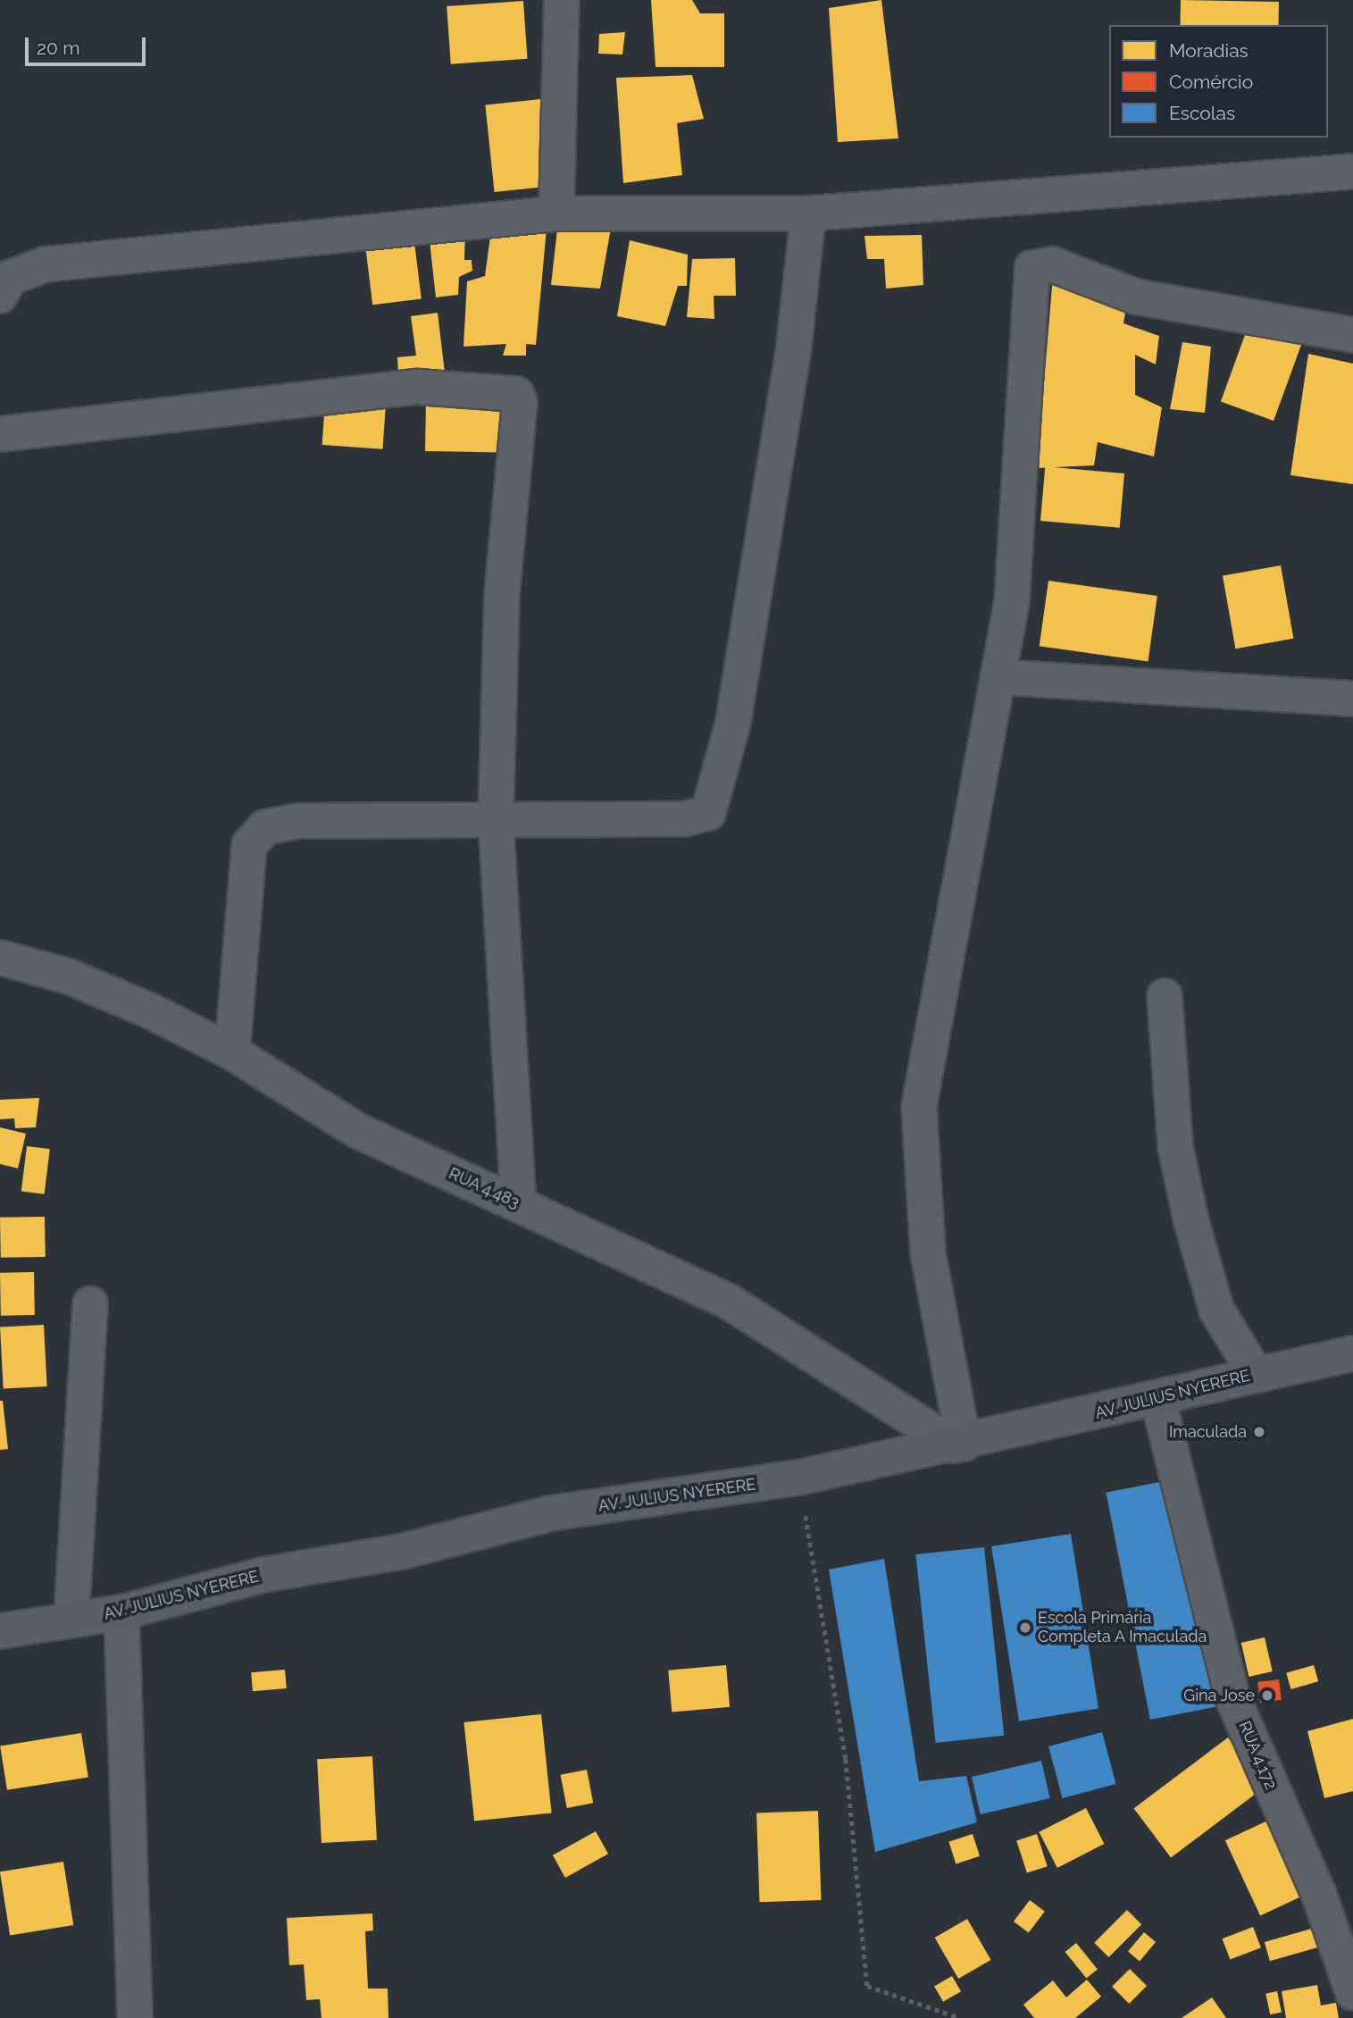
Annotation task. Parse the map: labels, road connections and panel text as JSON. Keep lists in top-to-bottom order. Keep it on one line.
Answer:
{"streets":{"main road":["AV. JULIUS NYERERE"],"street":["RUA 4.483","RUA 4.172"]},"crossings":[["RUA 4.483","AV. JULIUS NYERERE"],["AV. JULIUS NYERERE","RUA 4.172"]],"places":["Imaculada","Escola Primária Completa A Imaculada","Gina Jose"],"legend":["Moradias","Comércio","Escolas"],"scale_bar":"20 m"}
